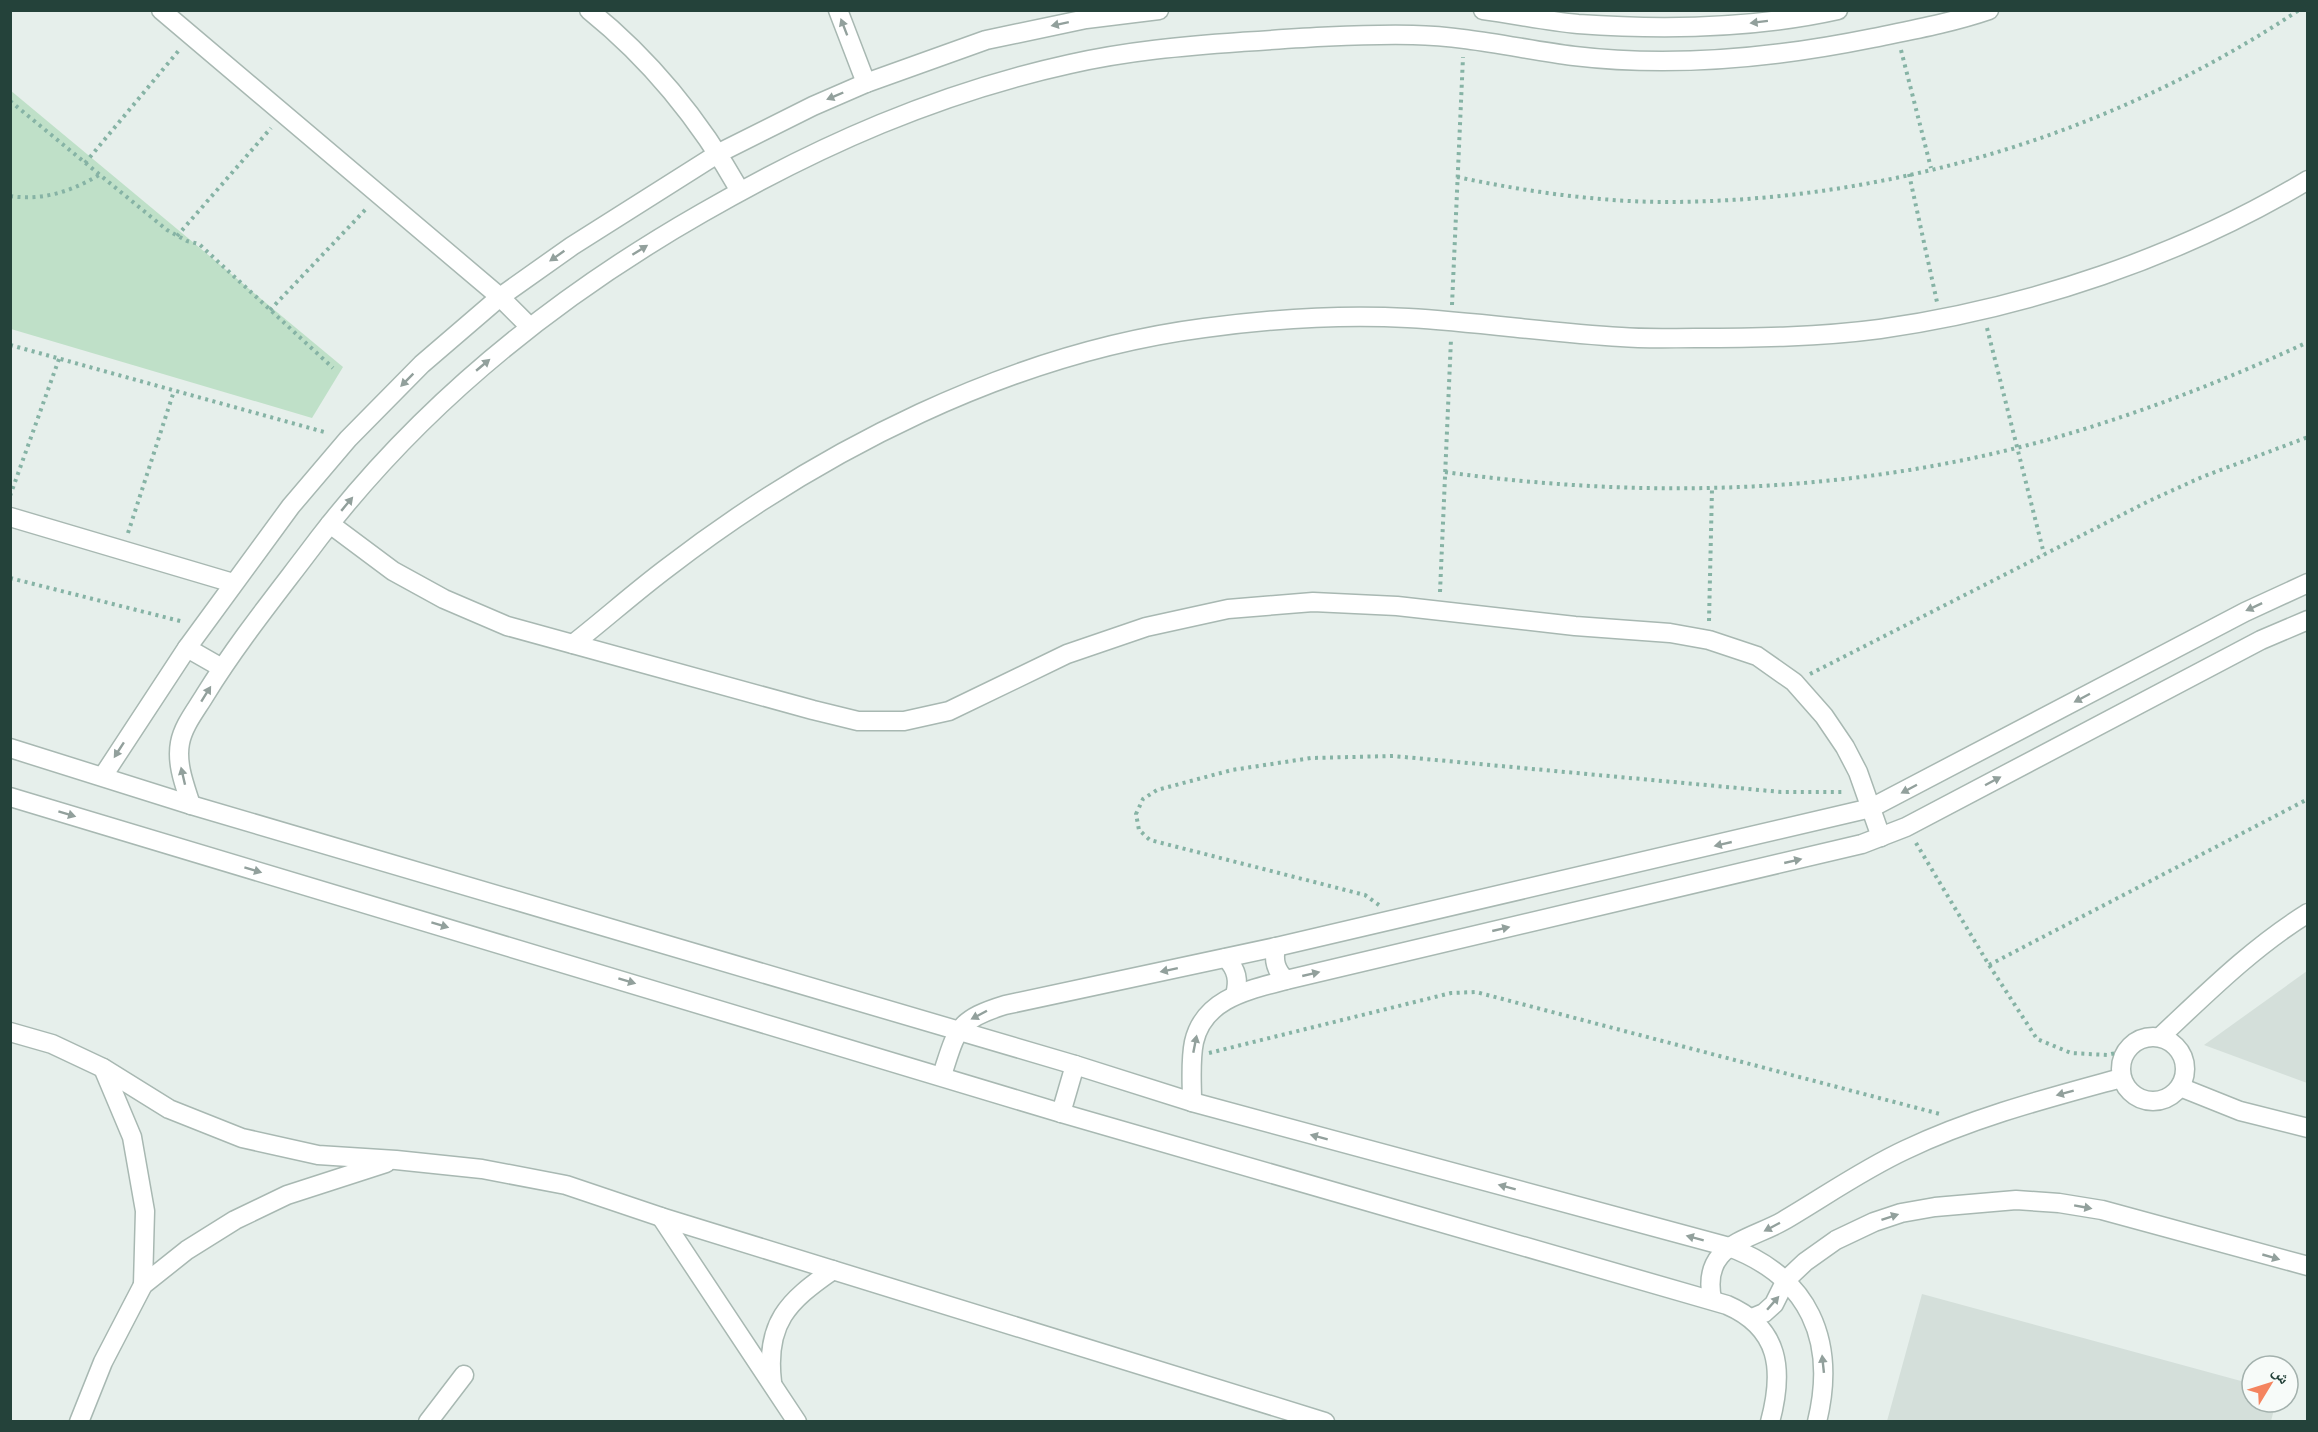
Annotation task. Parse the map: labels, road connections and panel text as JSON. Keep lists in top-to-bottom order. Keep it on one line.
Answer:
{"north":"top right"}
